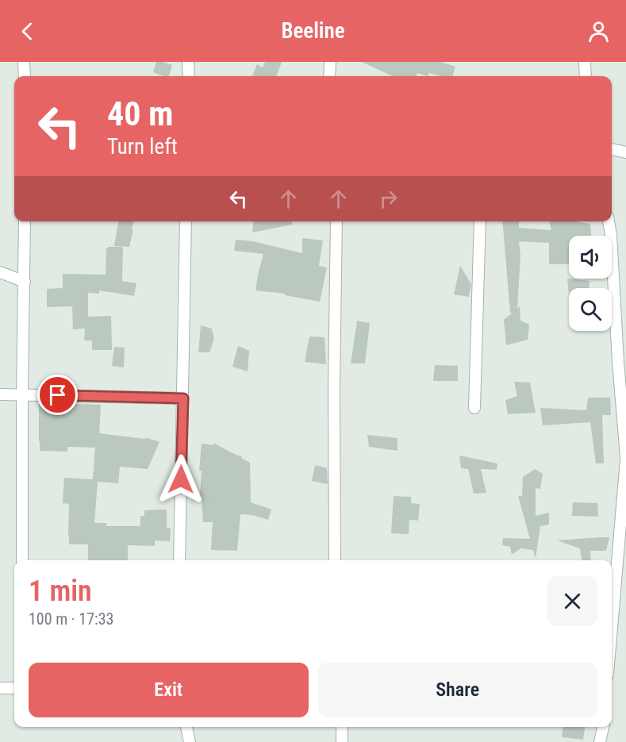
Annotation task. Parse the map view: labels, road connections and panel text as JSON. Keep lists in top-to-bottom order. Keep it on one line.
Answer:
{"page":{"header":"Beeline","turn":["40 m","Turn left"],"heading":["1 min","100 m · 17:33"],"buttons":["Exit","Share"]}}
